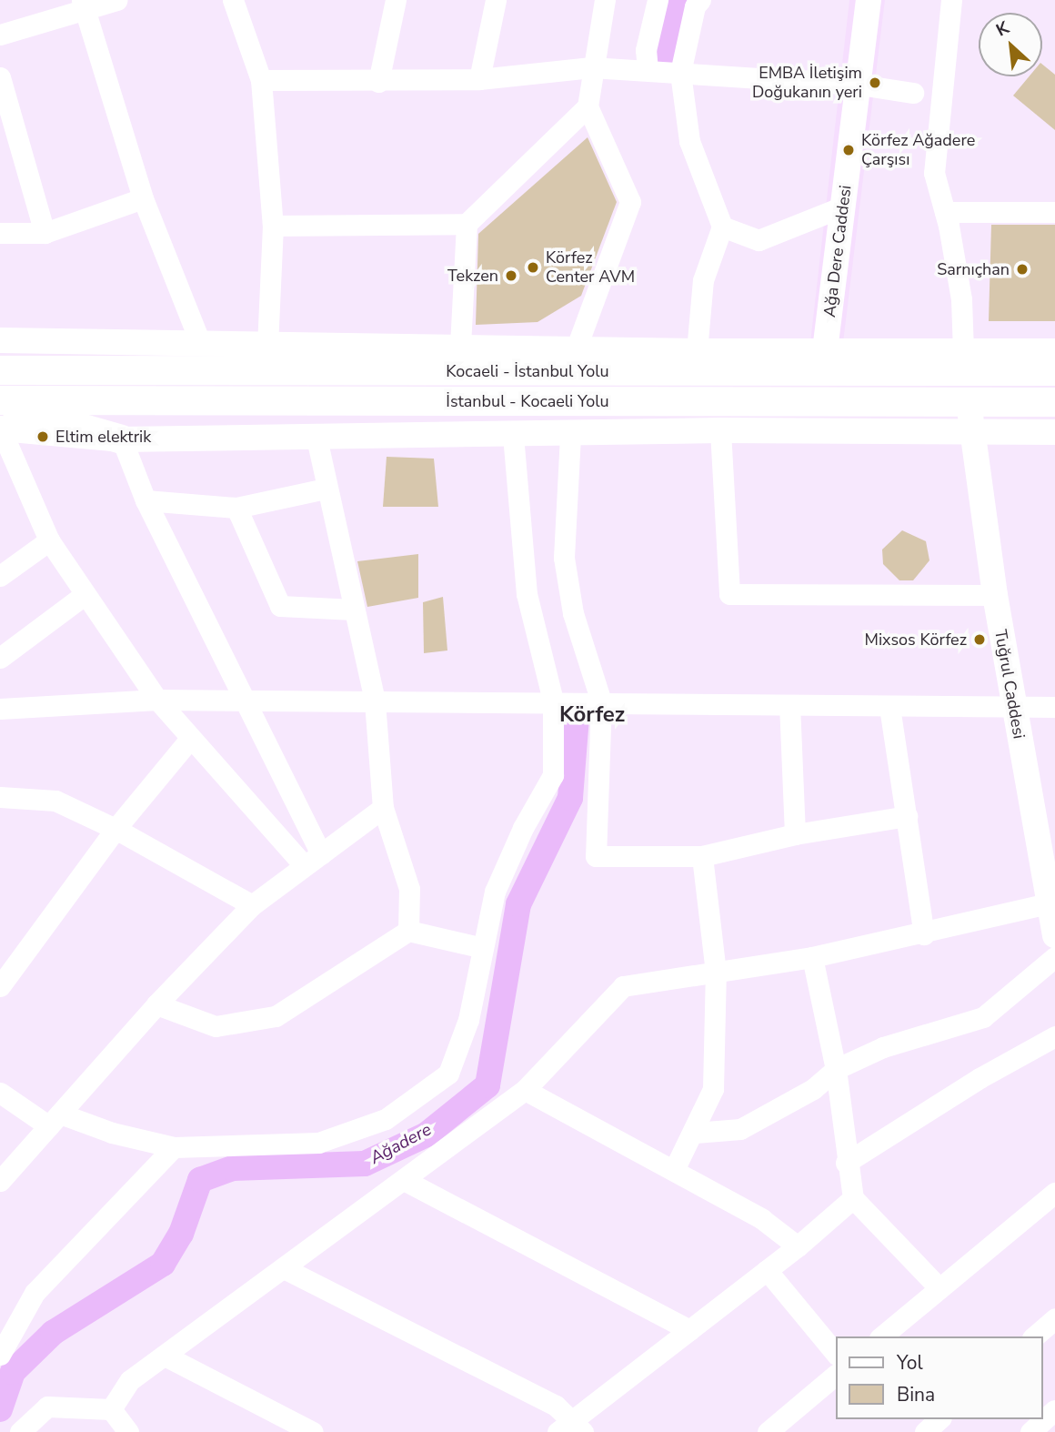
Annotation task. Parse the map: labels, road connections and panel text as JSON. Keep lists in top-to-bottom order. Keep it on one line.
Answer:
{"streets":{"highway":["Kocaeli - İstanbul Yolu","İstanbul - Kocaeli Yolu"],"main road":["Ağa Dere Caddesi","Tuğrul Caddesi"]},"districts":["Körfez"],"water":["Ağadere"],"places":["EMBA İletişim Doğukanın yeri","Körfez Ağadere Çarşısı","Körfez Center AVM","Sarnıçhan","Tekzen","Eltim elektrik","Mixsos Körfez"],"legend":["Yol","Bina"],"north":"top left"}
